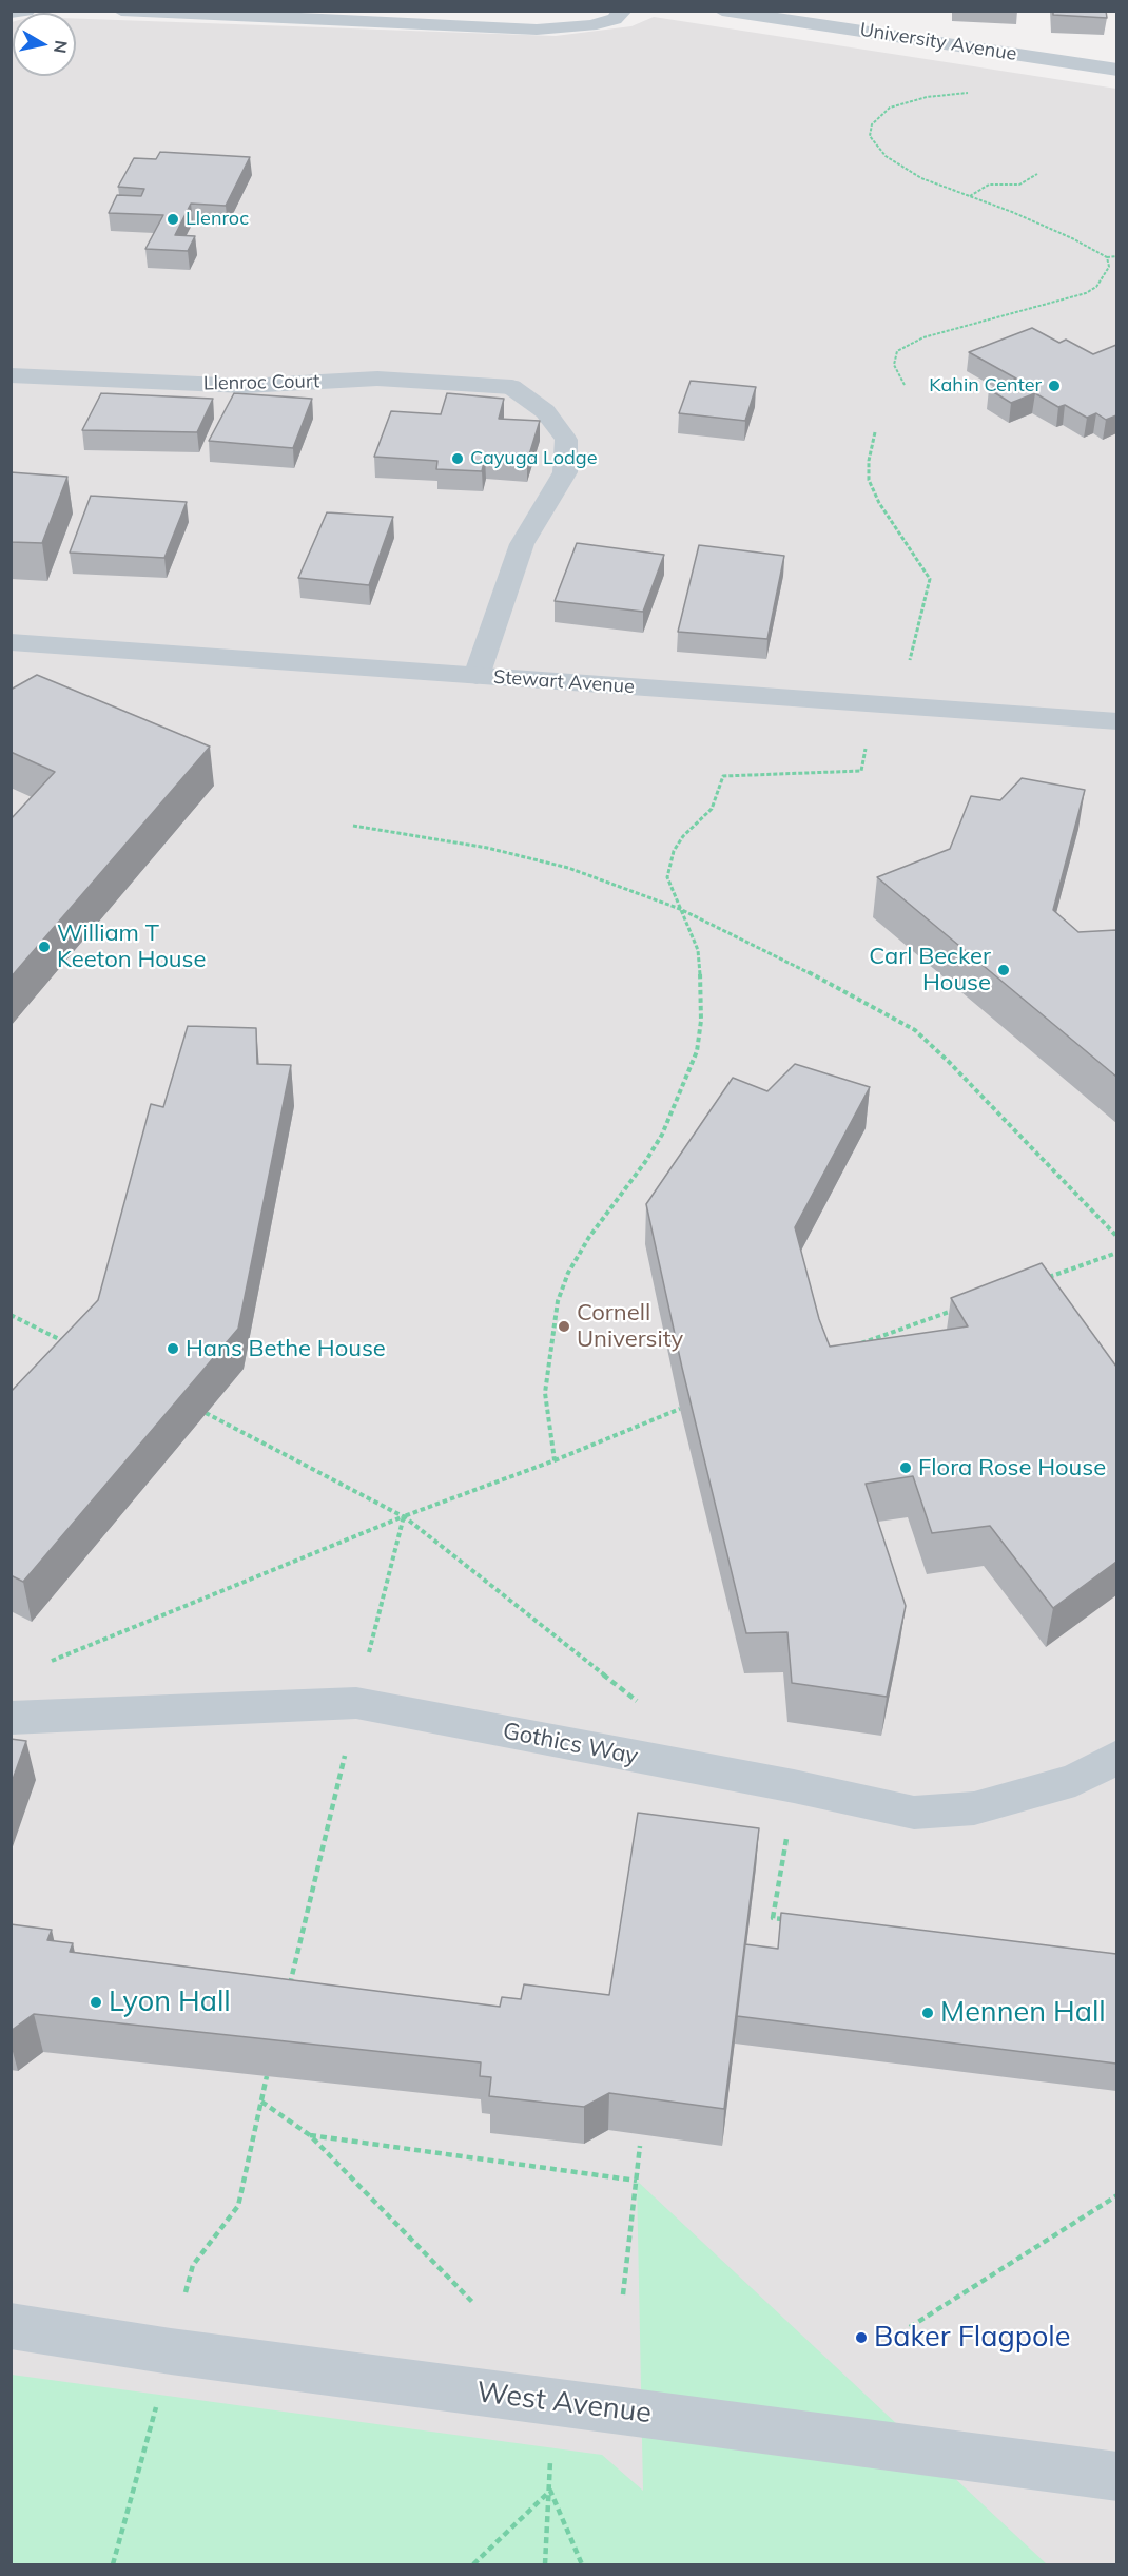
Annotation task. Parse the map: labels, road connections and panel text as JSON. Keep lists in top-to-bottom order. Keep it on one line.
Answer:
{"streets":{"street":["University Avenue","Llenroc Court","Stewart Avenue","Gothics Way","West Avenue"]},"crossings":[["Llenroc Court","Stewart Avenue"]],"places":["Llenroc","Kahin Center","Cayuga Lodge","William T Keeton House","Carl Becker House","Cornell University","Hans Bethe House","Flora Rose House","Lyon Hall","Mennen Hall","Baker Flagpole"],"north":"right"}
